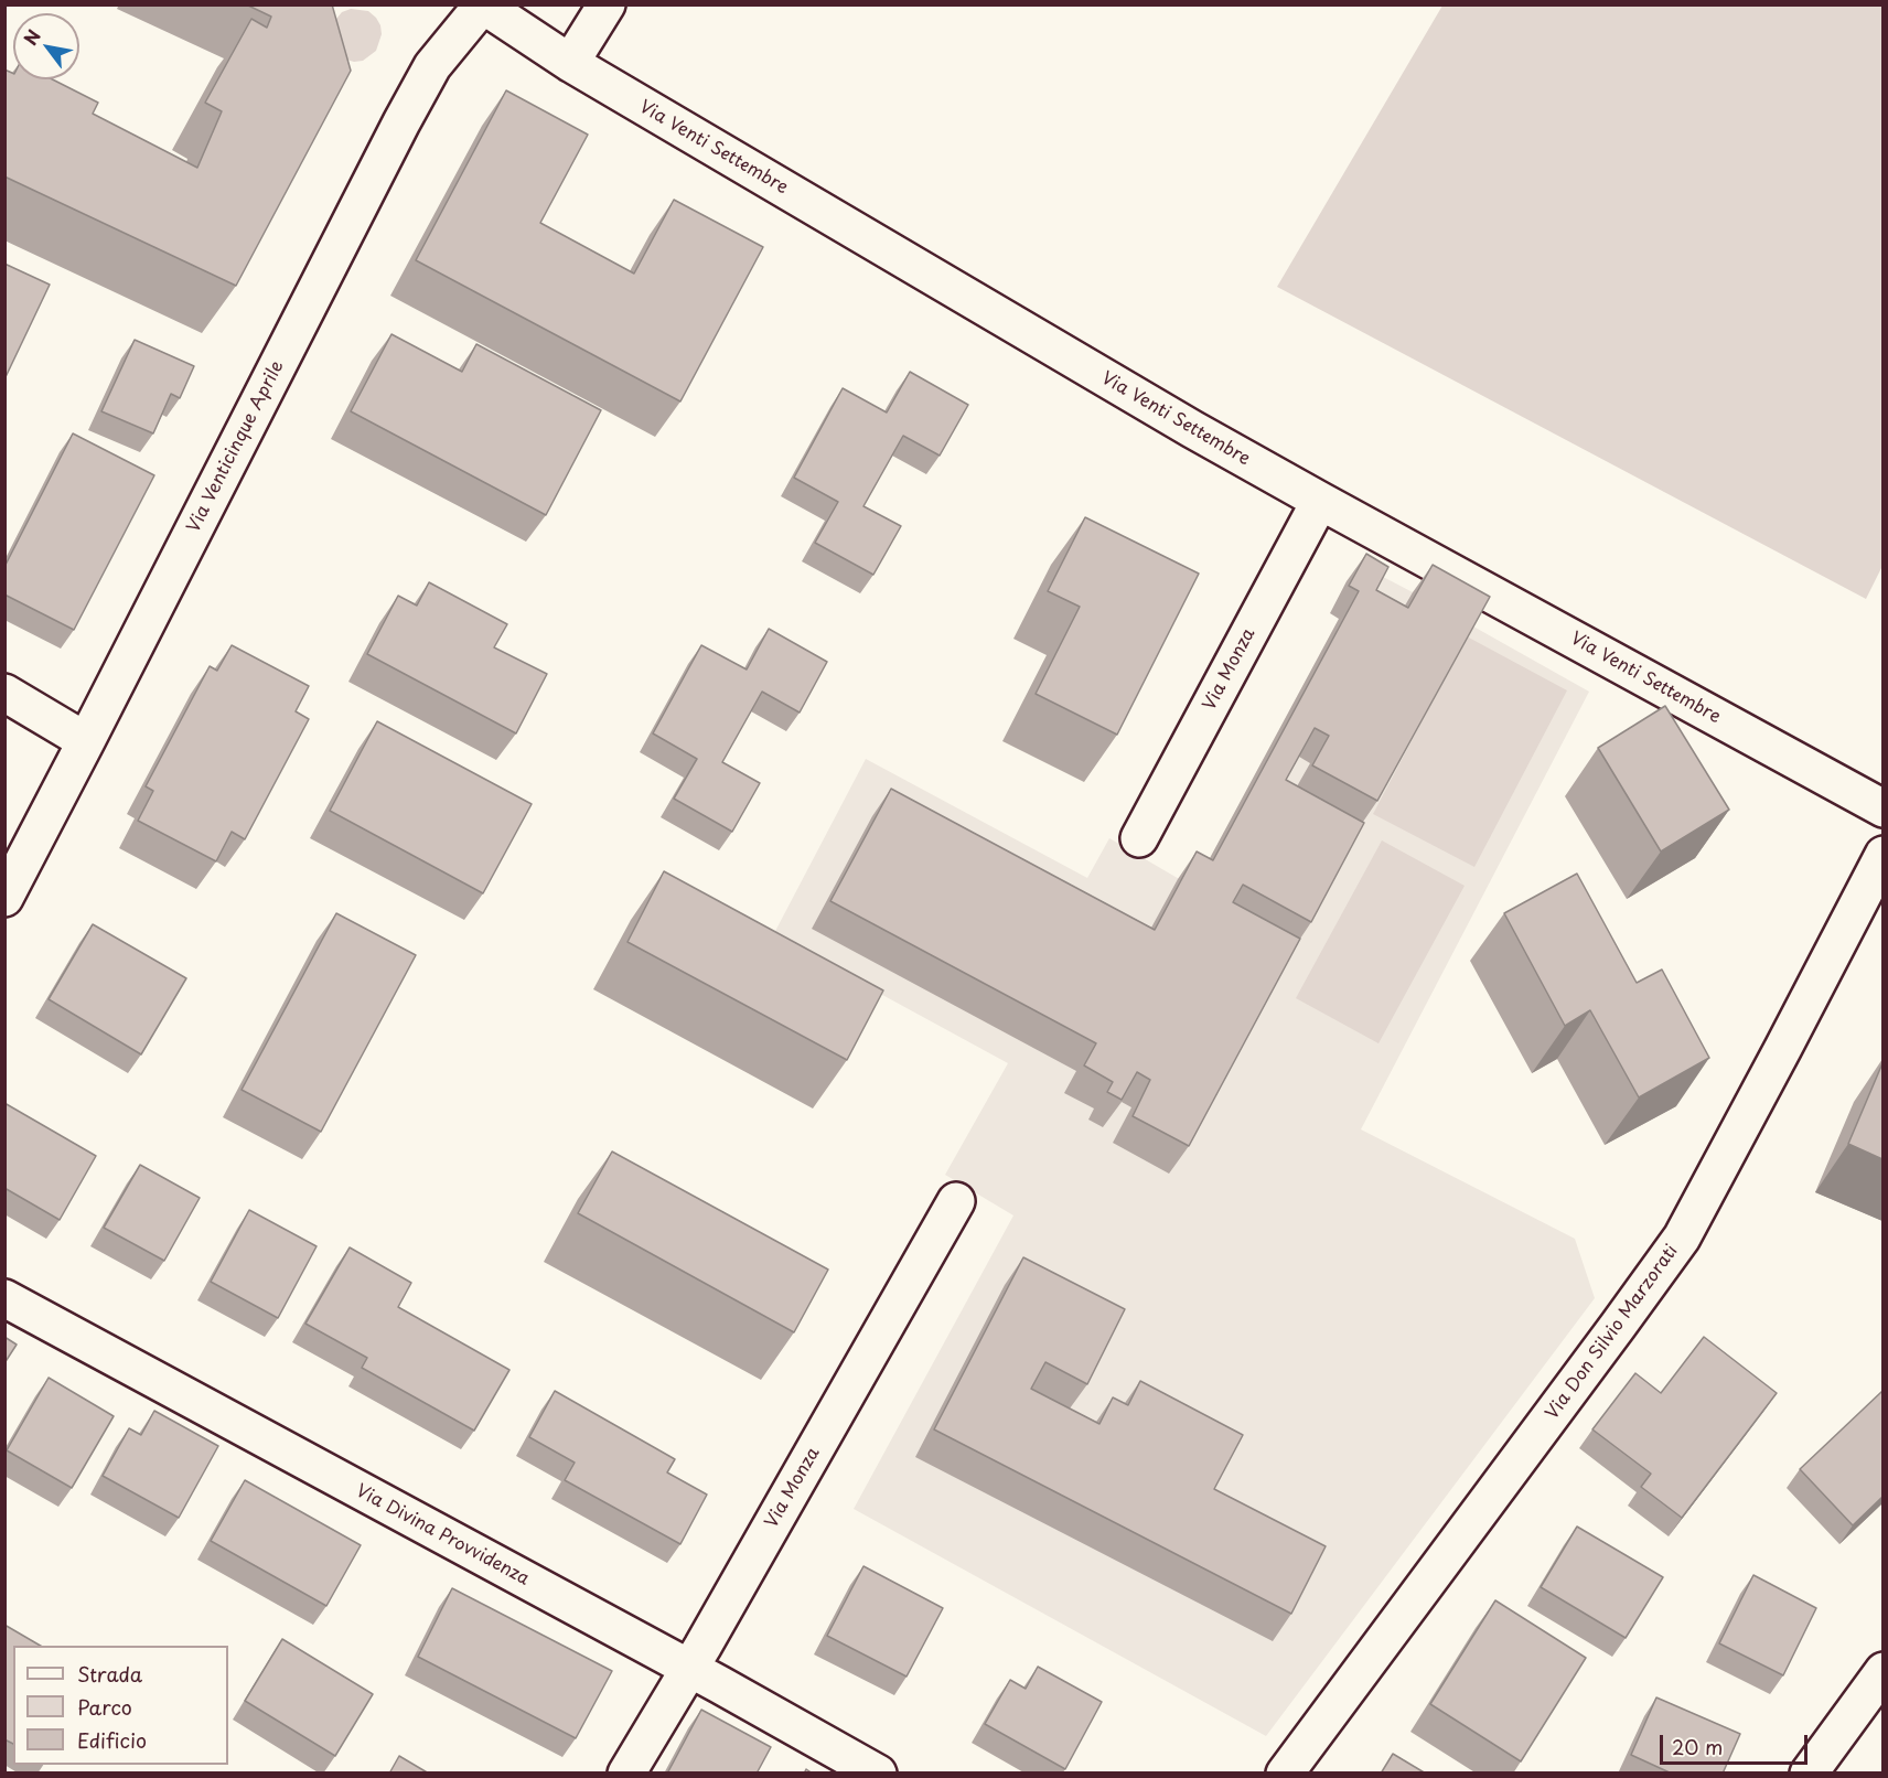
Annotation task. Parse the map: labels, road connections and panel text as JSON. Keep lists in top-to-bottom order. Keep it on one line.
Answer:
{"streets":{"street":["Via Venti Settembre","Via Venticinque Aprile","Via Monza","Via Don Silvio Marzorati","Via Divina Provvidenza"]},"crossings":[["Via Venti Settembre","Via Venticinque Aprile"],["Via Venti Settembre","Via Monza"],["Via Monza","Via Divina Provvidenza"]],"legend":["Strada","Parco","Edificio"],"scale_bar":"20 m","north":"top left"}
